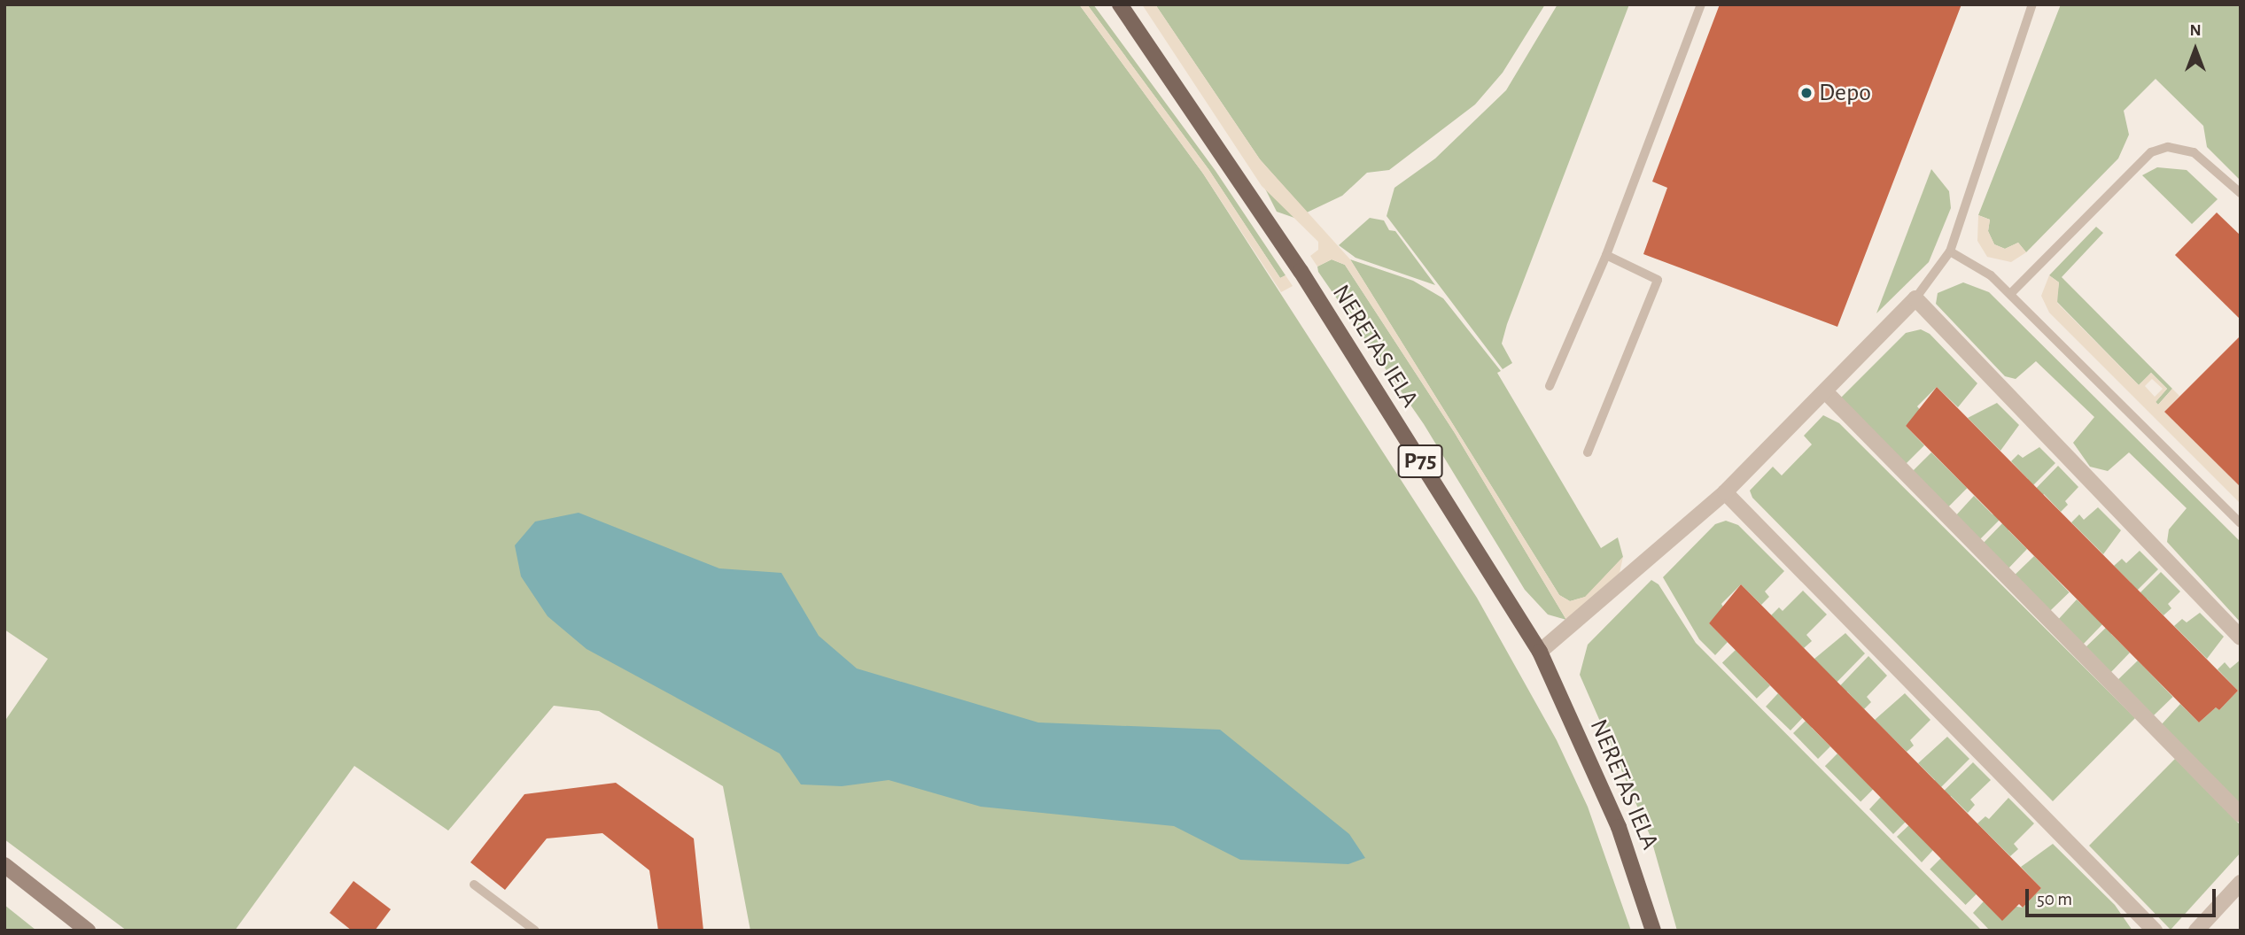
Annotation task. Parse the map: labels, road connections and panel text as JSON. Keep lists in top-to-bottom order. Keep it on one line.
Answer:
{"streets":{"main road":["NERETAS IELA","P75"]},"places":["Depo"],"scale_bar":"50 m","north":"top"}
